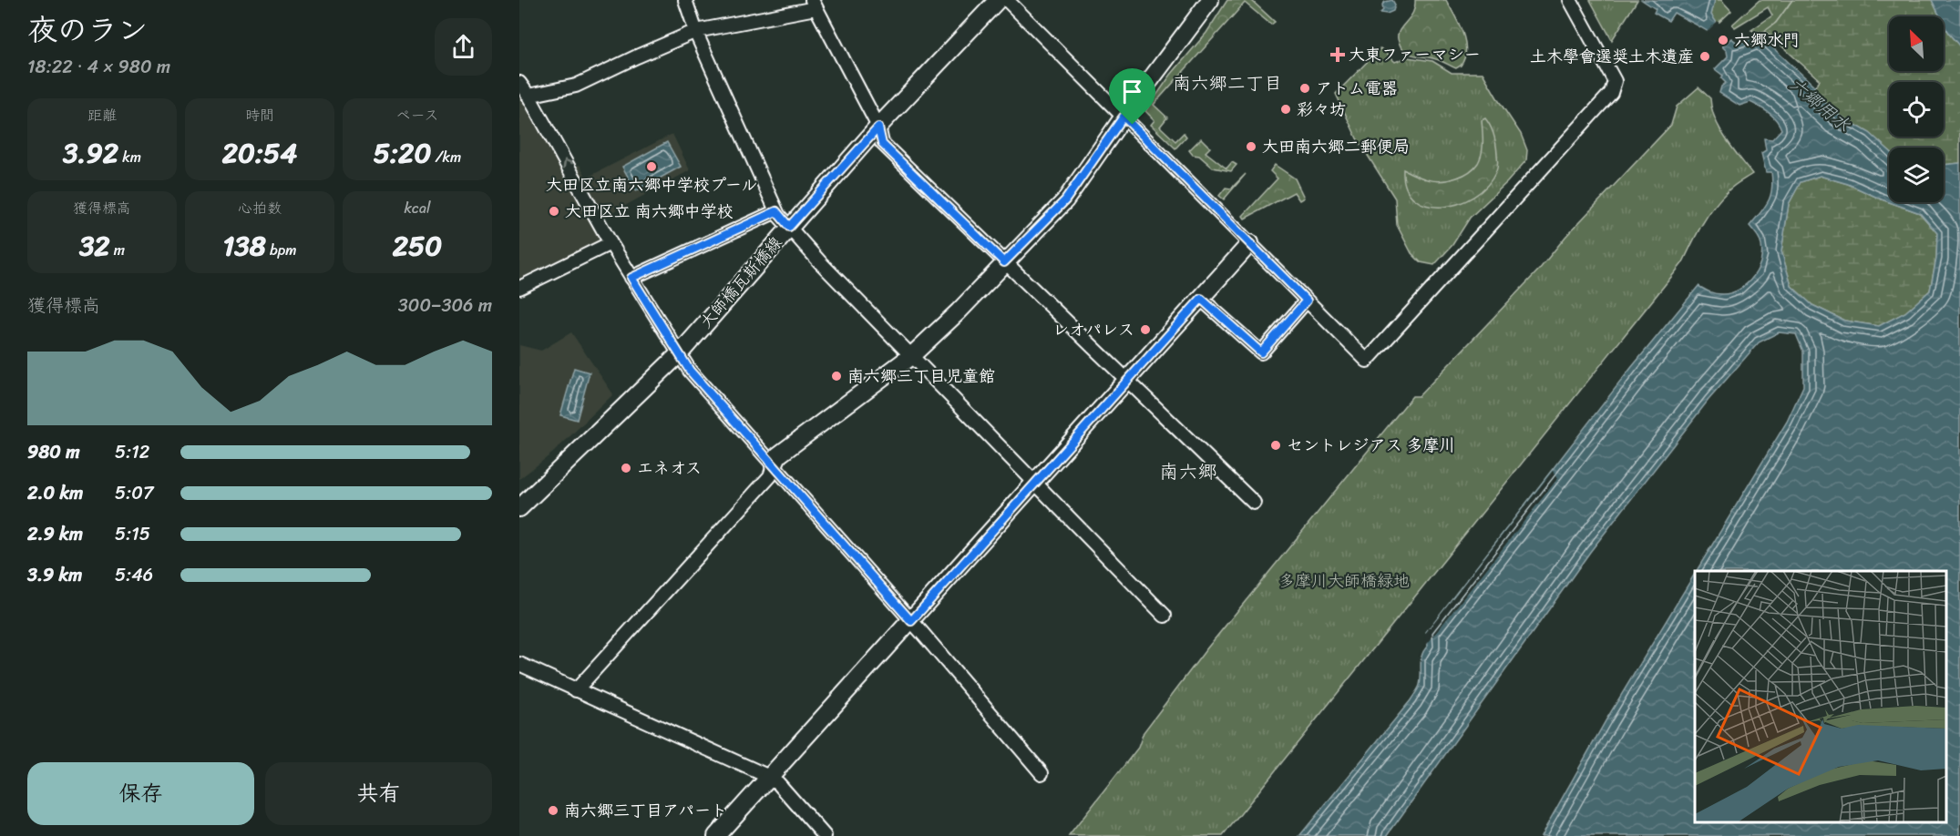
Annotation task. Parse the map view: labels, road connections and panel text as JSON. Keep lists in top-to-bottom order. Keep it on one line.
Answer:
{"streets":{"street":["大師橋瓦斯橋線"]},"districts":["南六郷二丁目","南六郷"],"water":["六郷用水"],"parks":["多摩川大師橋緑地"],"places":{"other":["六郷水門","土木學會選奨土木遺産","アトム電器","彩々坊","大田南六郷二郵便局","大田区立南六郷中学校プール","大田区立 南六郷中学校","レオパレス","南六郷三丁目児童館","セントレジアス 多摩川","エネオス","南六郷三丁目アパート"],"health":["大東ファーマシー"]},"north":"top left","page":{"heading":["夜のラン","18:22 · 4 × 980 m"],"stats":[["距離","3.92 km"],["時間","20:54"],["ペース","5:20 /km"],["獲得標高","32 m"],["心拍数","138 bpm"],["kcal","250"]],"chart":["獲得標高","300–306 m"],"list":[{"name":"980 m","note":"5:12"},{"name":"2.0 km","note":"5:07"},{"name":"2.9 km","note":"5:15"},{"name":"3.9 km","note":"5:46"}],"buttons":["保存","共有"]}}
